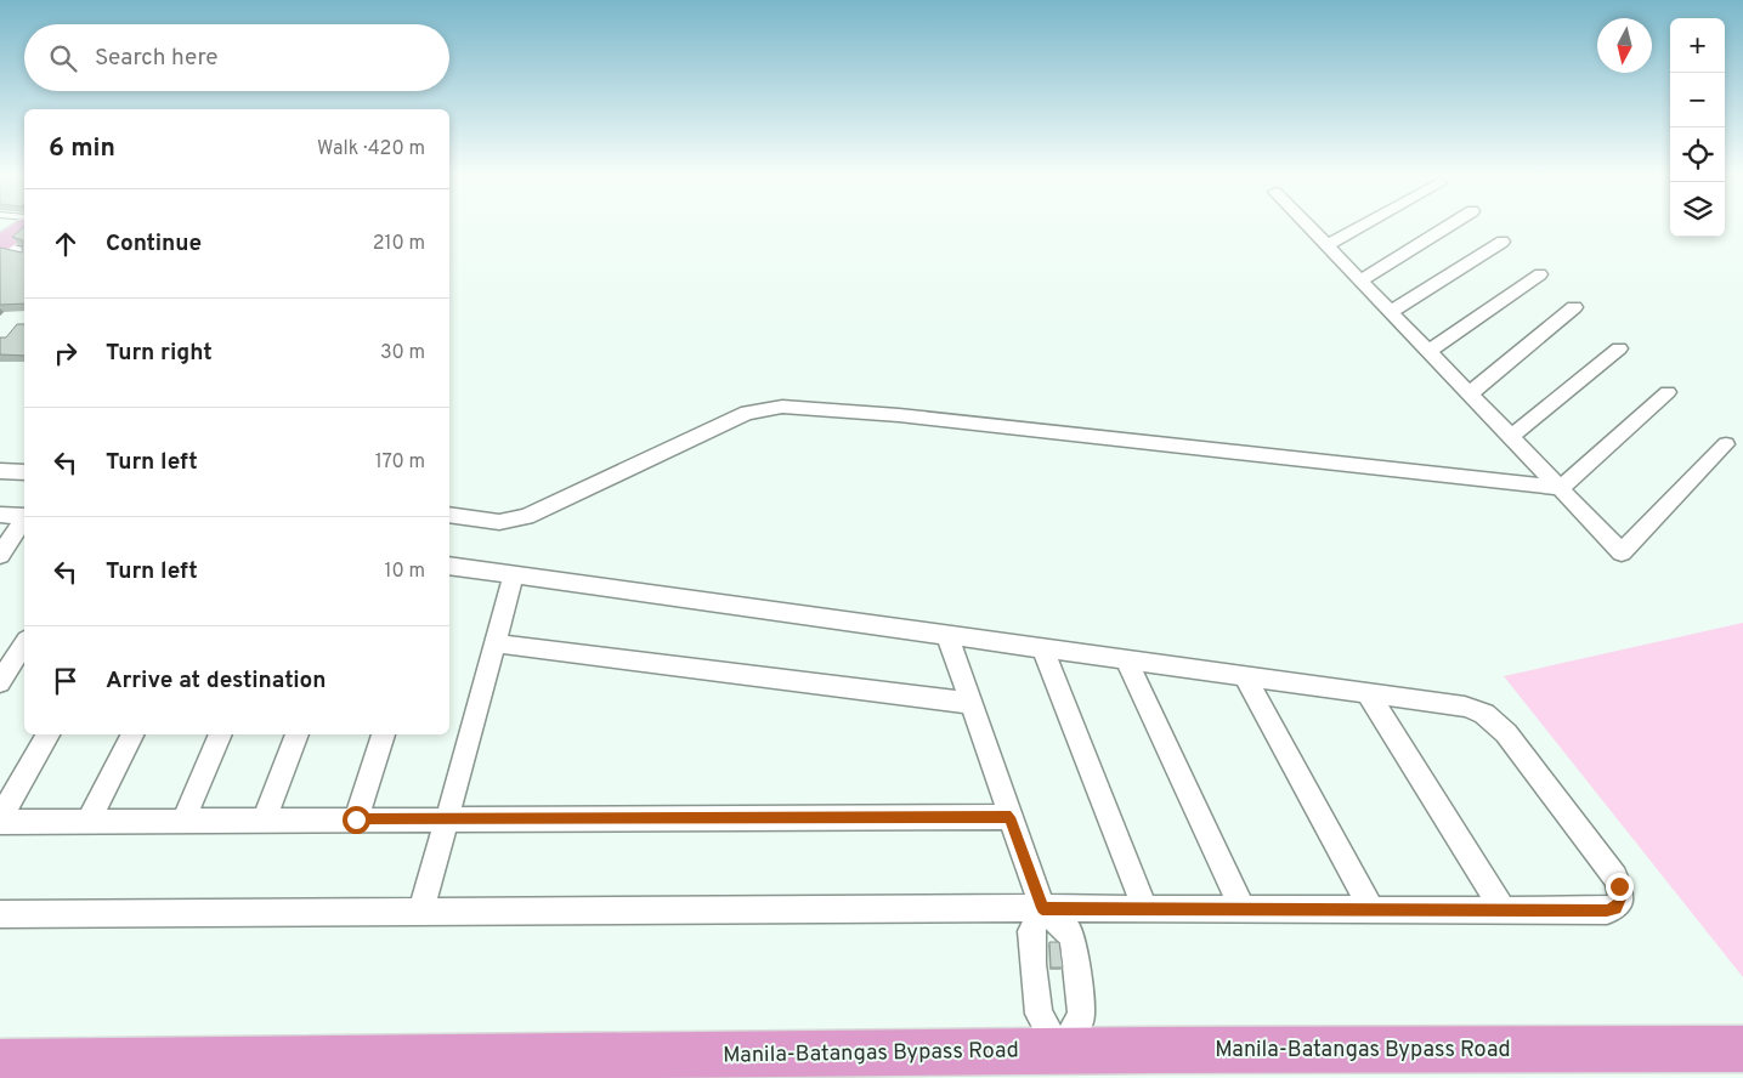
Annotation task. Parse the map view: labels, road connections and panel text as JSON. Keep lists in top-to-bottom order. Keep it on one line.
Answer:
{"streets":{"highway":["Manila-Batangas Bypass Road"]},"north":"bottom","page":{"map_buttons":["+","−"],"search":"Search here","heading":["6 min","Walk · 420 m"],"list":[["Continue","210 m"],["Turn right","30 m"],["Turn left","170 m"],["Turn left","10 m"],"Arrive at destination"]}}
